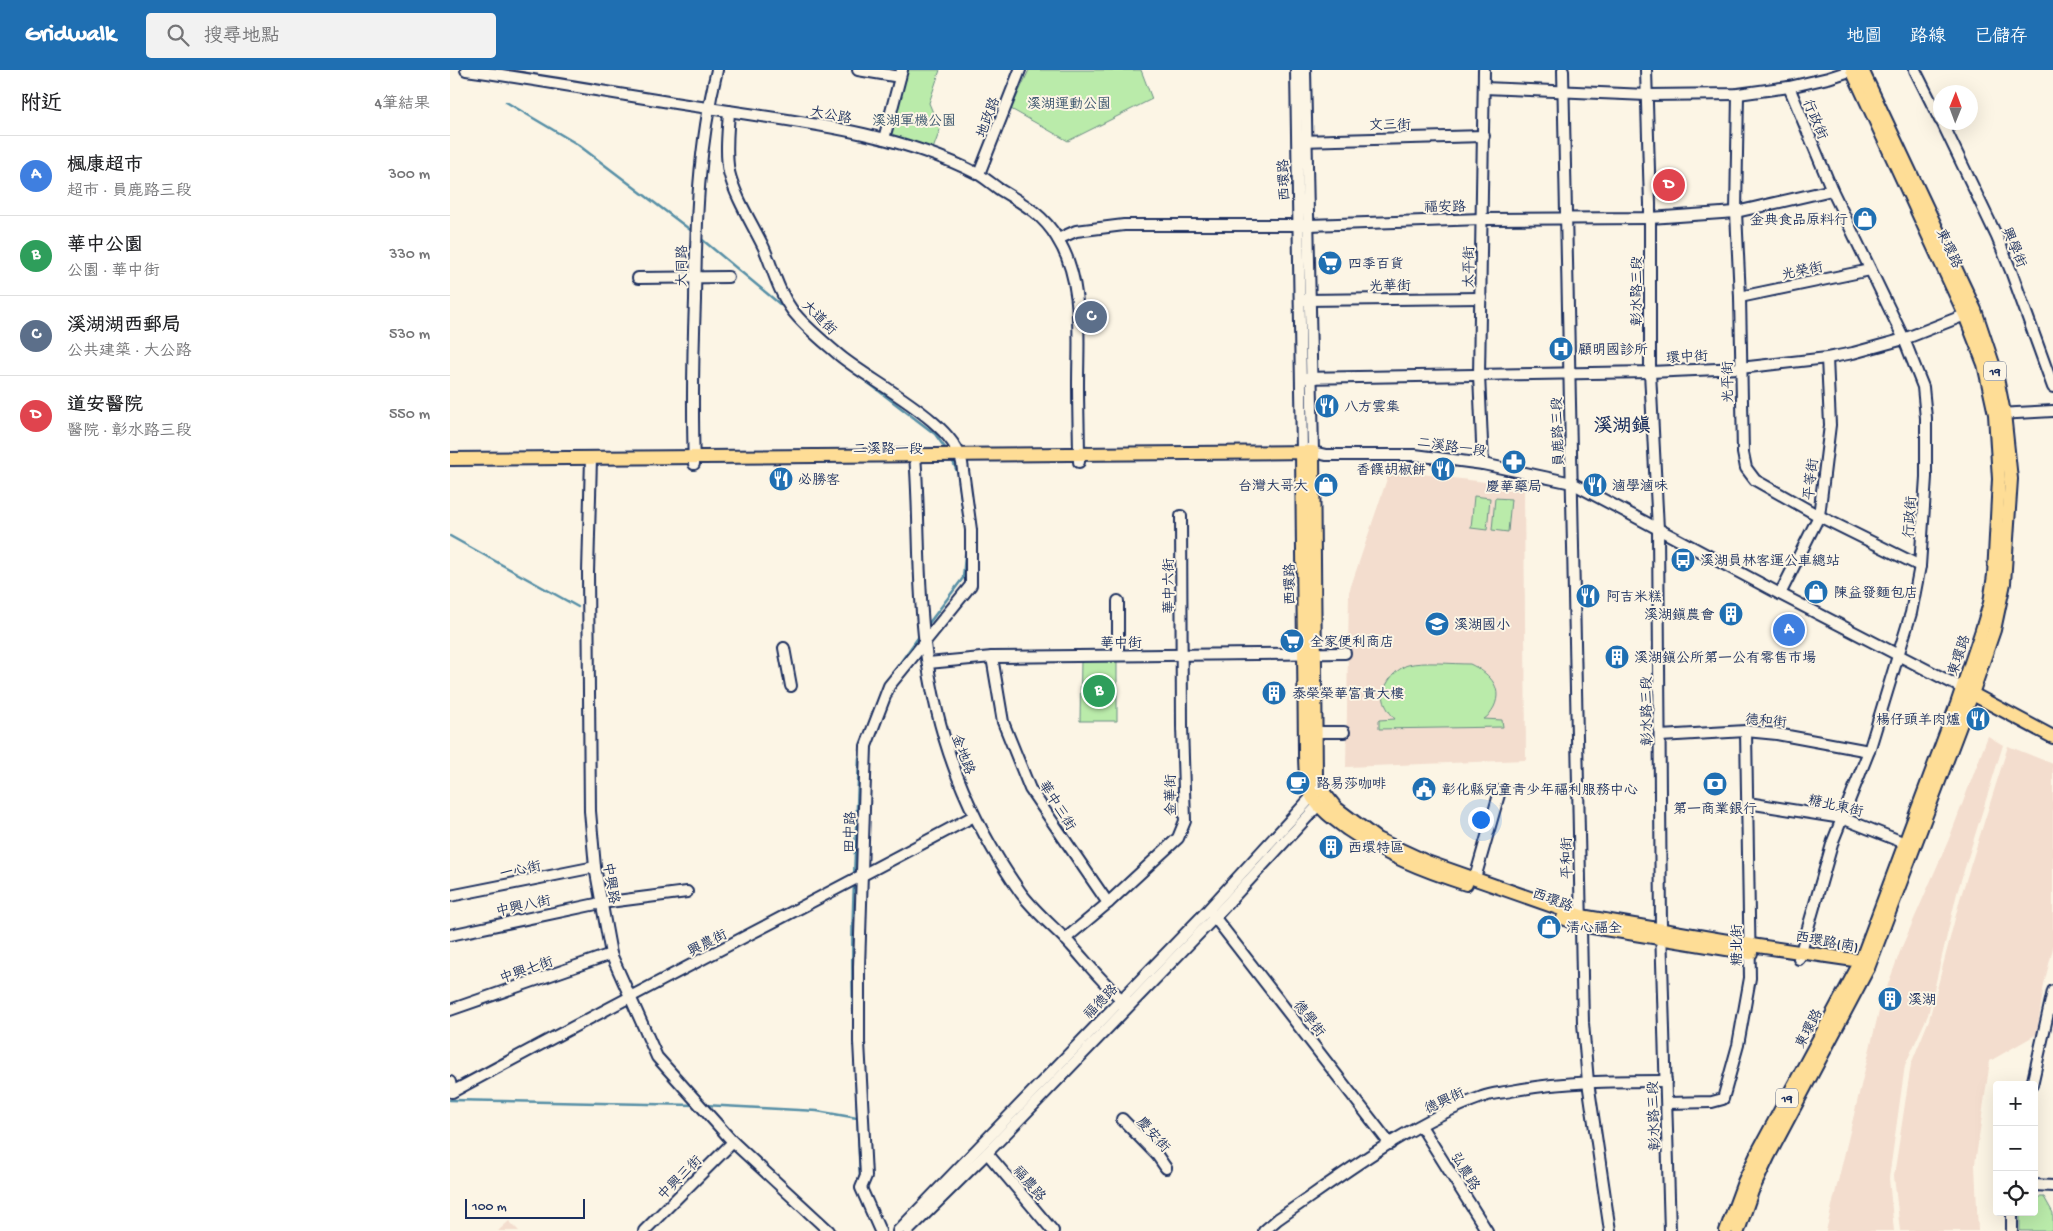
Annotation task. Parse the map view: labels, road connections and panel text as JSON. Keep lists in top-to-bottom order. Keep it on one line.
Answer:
{"streets":{"main road":["西環路","東環路","19","二溪路一段","西環路(南)"],"street":["大公路","地政路","行政街","文三街","福安路","興學街","大同路","太平街","光榮街","光華街","彰水路三段","大道街","環中街","光平街","員鹿路三段","平等街","華中六街","華中街","德和街","金地路","金華街","華中三街","糖北東街","田中路","平和街","一心街","中興路","中興八街","興農街","糖北街","中興七街","福德路","德學街","德興街","慶安街","弘農路","中興三街","福農路"]},"crossings":[["大公路","地政路"],["大公路","福安路"],["大公路","大同路"],["大公路","大道街"],["大公路","二溪路一段"],["行政街","福安路"],["行政街","光榮街"],["行政街","環中街"],["行政街","光平街"],["行政街","員鹿路三段"],["行政街","德和街"],["行政街","糖北東街"],["行政街","西環路(南)"],["文三街","西環路"],["文三街","太平街"],["西環路","福安路"],["西環路","光華街"],["西環路","環中街"],["西環路","二溪路一段"],["西環路","華中街"],["西環路","平和街"],["西環路","西環路(南)"],["西環路","福德路"],["福安路","太平街"],["福安路","彰水路三段"],["福安路","光平街"],["福安路","員鹿路三段"],["東環路","環中街"],["東環路","員鹿路三段"],["東環路","糖北東街"],["東環路","西環路(南)"],["大同路","二溪路一段"],["太平街","光華街"],["太平街","環中街"],["太平街","二溪路一段"],["光榮街","光平街"],["彰水路三段","環中街"],["彰水路三段","員鹿路三段"],["彰水路三段","德和街"],["彰水路三段","西環路(南)"],["彰水路三段","糖北街"],["彰水路三段","德興街"],["大道街","二溪路一段"],["大道街","田中路"],["環中街","光平街"],["環中街","員鹿路三段"],["環中街","平等街"],["光平街","平等街"],["員鹿路三段","二溪路一段"],["員鹿路三段","平等街"],["員鹿路三段","平和街"],["二溪路一段","金地路"],["二溪路一段","田中路"],["二溪路一段","平和街"],["二溪路一段","中興路"],["華中六街","華中街"],["華中六街","金華街"],["華中街","金地路"],["華中街","金華街"],["華中街","華中三街"],["德和街","糖北街"],["金地路","田中路"],["金地路","興農街"],["金地路","福德路"],["金華街","華中三街"],["糖北東街","糖北街"],["田中路","興農街"],["平和街","西環路(南)"],["平和街","德興街"],["一心街","中興路"],["中興路","中興八街"],["中興路","興農街"],["中興路","中興七街"],["中興路","中興三街"],["西環路(南)","糖北街"],["福德路","德學街"],["福德路","福農路"],["德學街","德興街"],["德興街","弘農路"]],"districts":["溪湖鎮"],"parks":["溪湖運動公園","溪湖軍機公園"],"places":{"shop":["金典食品原料行","台灣大哥大","陳益發麵包店","清心福全"],"supermarket":["四季百貨","全家便利商店"],"hospital":["顧明國診所"],"restaurant":["八方雲集","香饌胡椒餅","必勝客","滷學滷味","阿吉米糕","楊仔頭羊肉爐"],"pharmacy":["慶華藥局"],"bus stop":["溪湖員林客運公車總站"],"building":["溪湖鎮農會","溪湖鎮公所第一公有零售市場","泰榮榮華富貴大樓","西環特區","溪湖"],"school or university":["溪湖國小"],"cafe":["路易莎咖啡"],"bank":["第一商業銀行"],"public building":["彰化縣兒童青少年福利服務中心"]},"scale_bar":"100 m","north":"top","page":{"header":"Gridwalk","search":"搜尋地點","nav":["地圖","路線","已儲存"],"heading":["附近","4筆結果"],"list":[{"mark":"A","name":"楓康超市","note":"超市 · 員鹿路三段","value":"300 m"},{"mark":"B","name":"華中公園","note":"公園 · 華中街","value":"330 m"},{"mark":"C","name":"溪湖湖西郵局","note":"公共建築 · 大公路","value":"530 m"},{"mark":"D","name":"道安醫院","note":"醫院 · 彰水路三段","value":"550 m"}],"pins":["D","C","A","B"],"map_buttons":["+","−"],"scale":"100 m"}}
